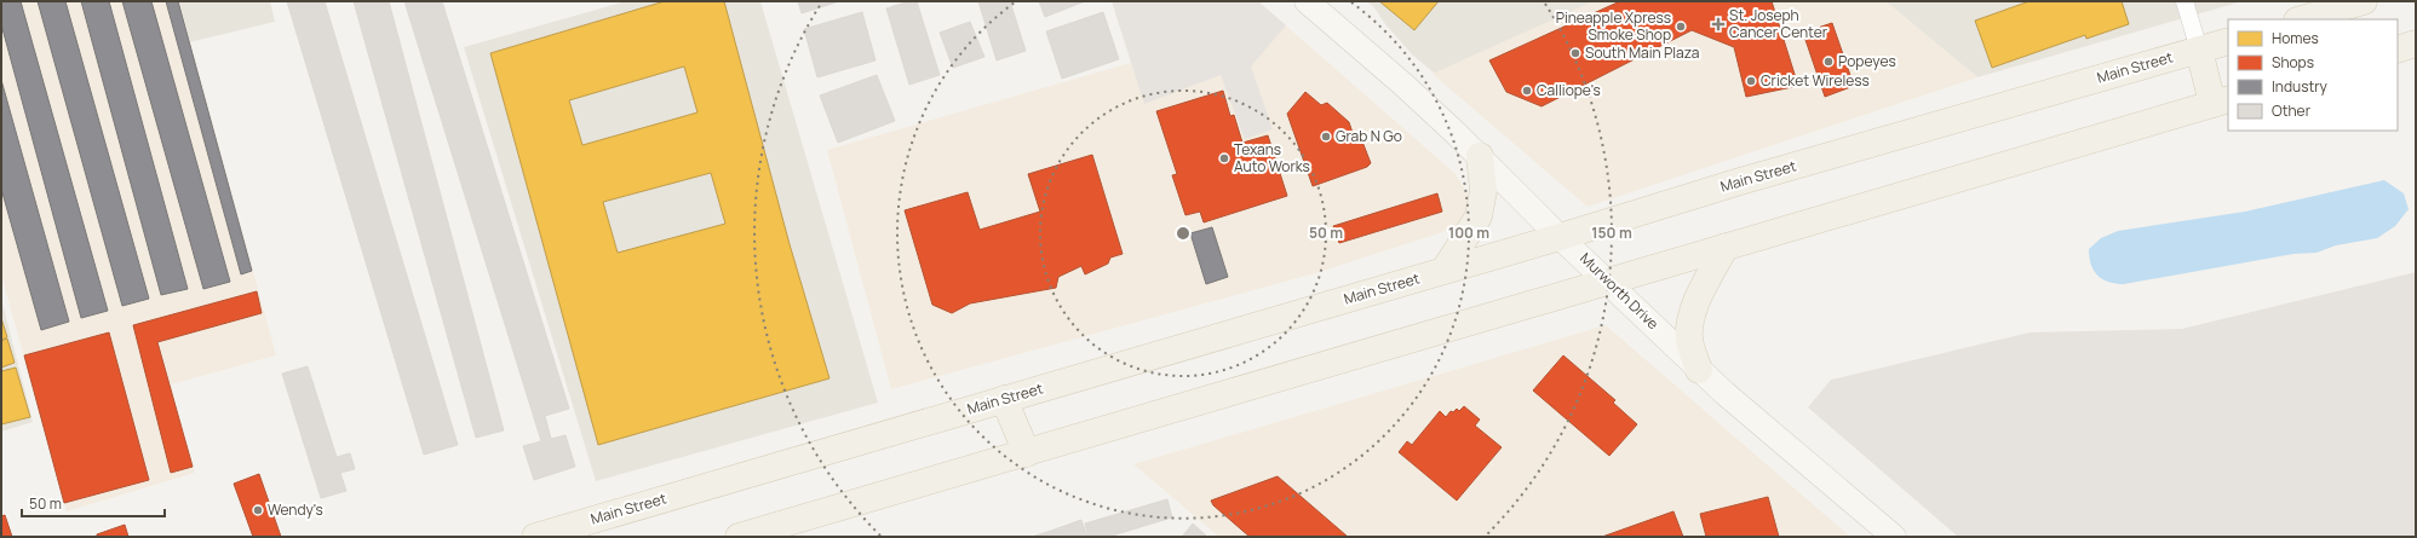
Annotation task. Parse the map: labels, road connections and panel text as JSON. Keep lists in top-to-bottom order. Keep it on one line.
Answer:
{"streets":{"main road":["Main Street"],"street":["Murworth Drive"]},"crossings":[["Main Street","Murworth Drive"]],"places":{"health":["St. Joseph Cancer Center"],"other":["Pineapple Xpress Smoke Shop","South Main Plaza","Popeyes","Cricket Wireless","Calliope's","Grab N Go","Texans Auto Works","Wendy's"]},"legend":["Homes","Shops","Industry","Other"],"scale_bar":"50 m","rings":["50 m","100 m","150 m"]}
